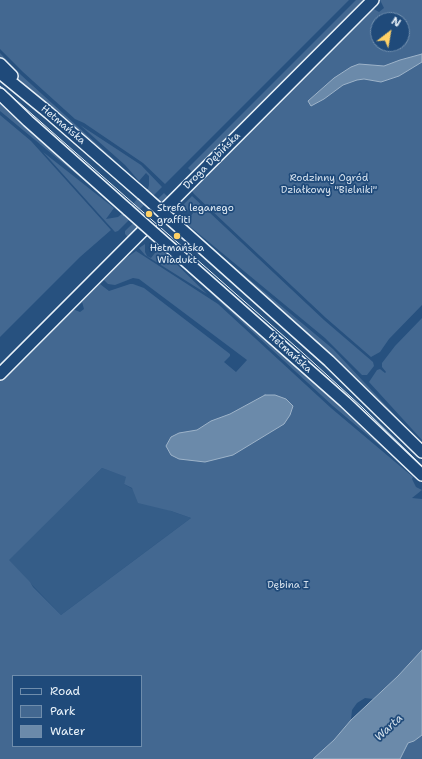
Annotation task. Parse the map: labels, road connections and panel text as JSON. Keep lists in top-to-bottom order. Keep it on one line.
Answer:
{"streets":{"main road":["Hetmańska","Droga Dębińska"]},"water":["Warta"],"parks":["Rodzinny Ogród Działkowy \"Bielniki\"","Dębina I"],"places":["Strefa leganego graffiti","Hetmańska Wiadukt"],"legend":["Road","Park","Water"],"north":"top right"}
